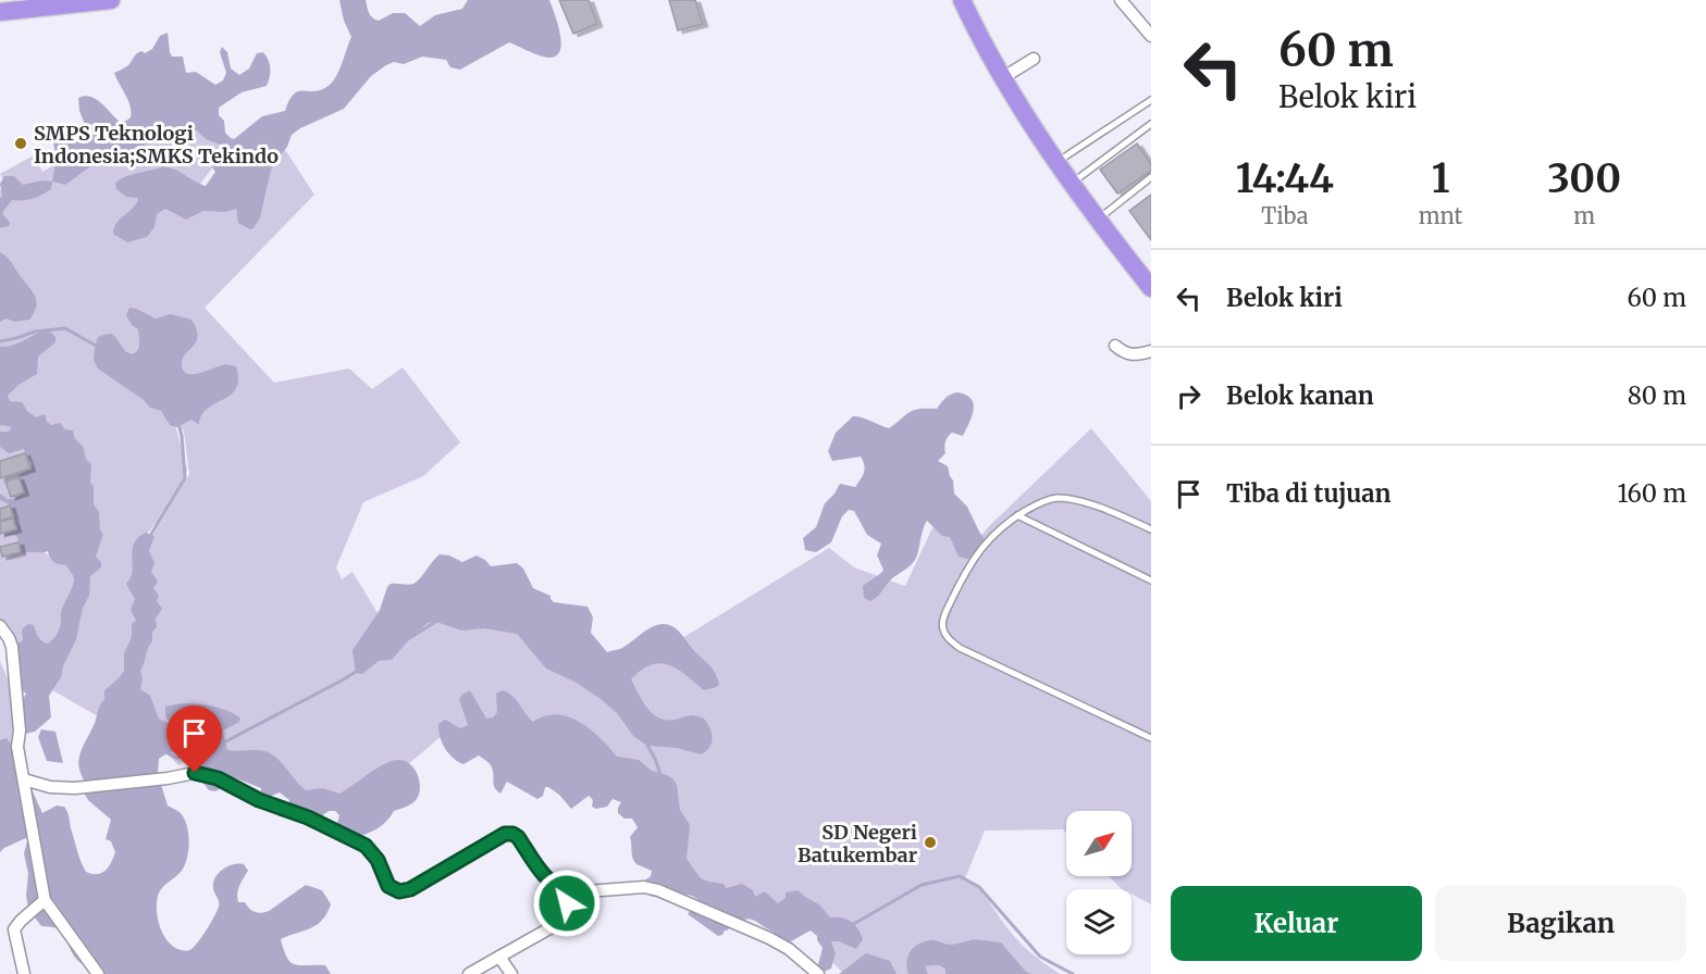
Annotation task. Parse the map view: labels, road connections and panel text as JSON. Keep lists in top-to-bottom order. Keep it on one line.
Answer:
{"places":["SMPS Teknologi Indonesia;SMKS Tekindo","SD Negeri Batukembar"],"north":"top right","page":{"turn":["60 m","Belok kiri"],"eta":["14:44","Tiba","1","mnt","300","m"],"list":[{"name":"Belok kiri","value":"60 m"},{"name":"Belok kanan","value":"80 m"},{"name":"Tiba di tujuan","value":"160 m"}],"buttons":["Keluar","Bagikan"]}}
